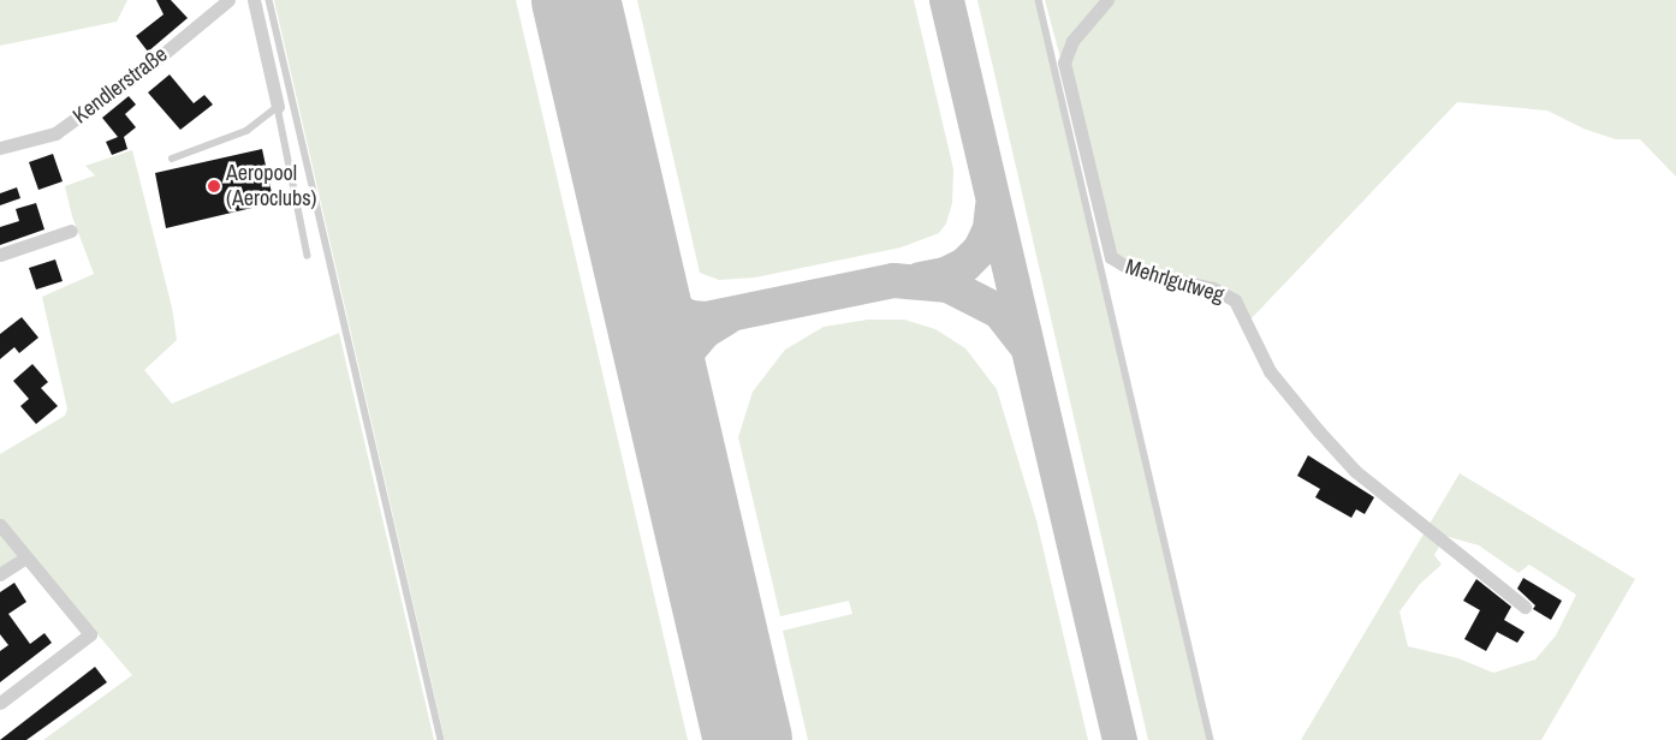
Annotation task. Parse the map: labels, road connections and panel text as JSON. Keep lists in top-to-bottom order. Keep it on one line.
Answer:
{"streets":{"street":["Kendlerstraße","Mehrlgutweg"]},"places":["Aeropool (Aeroclubs)"]}
